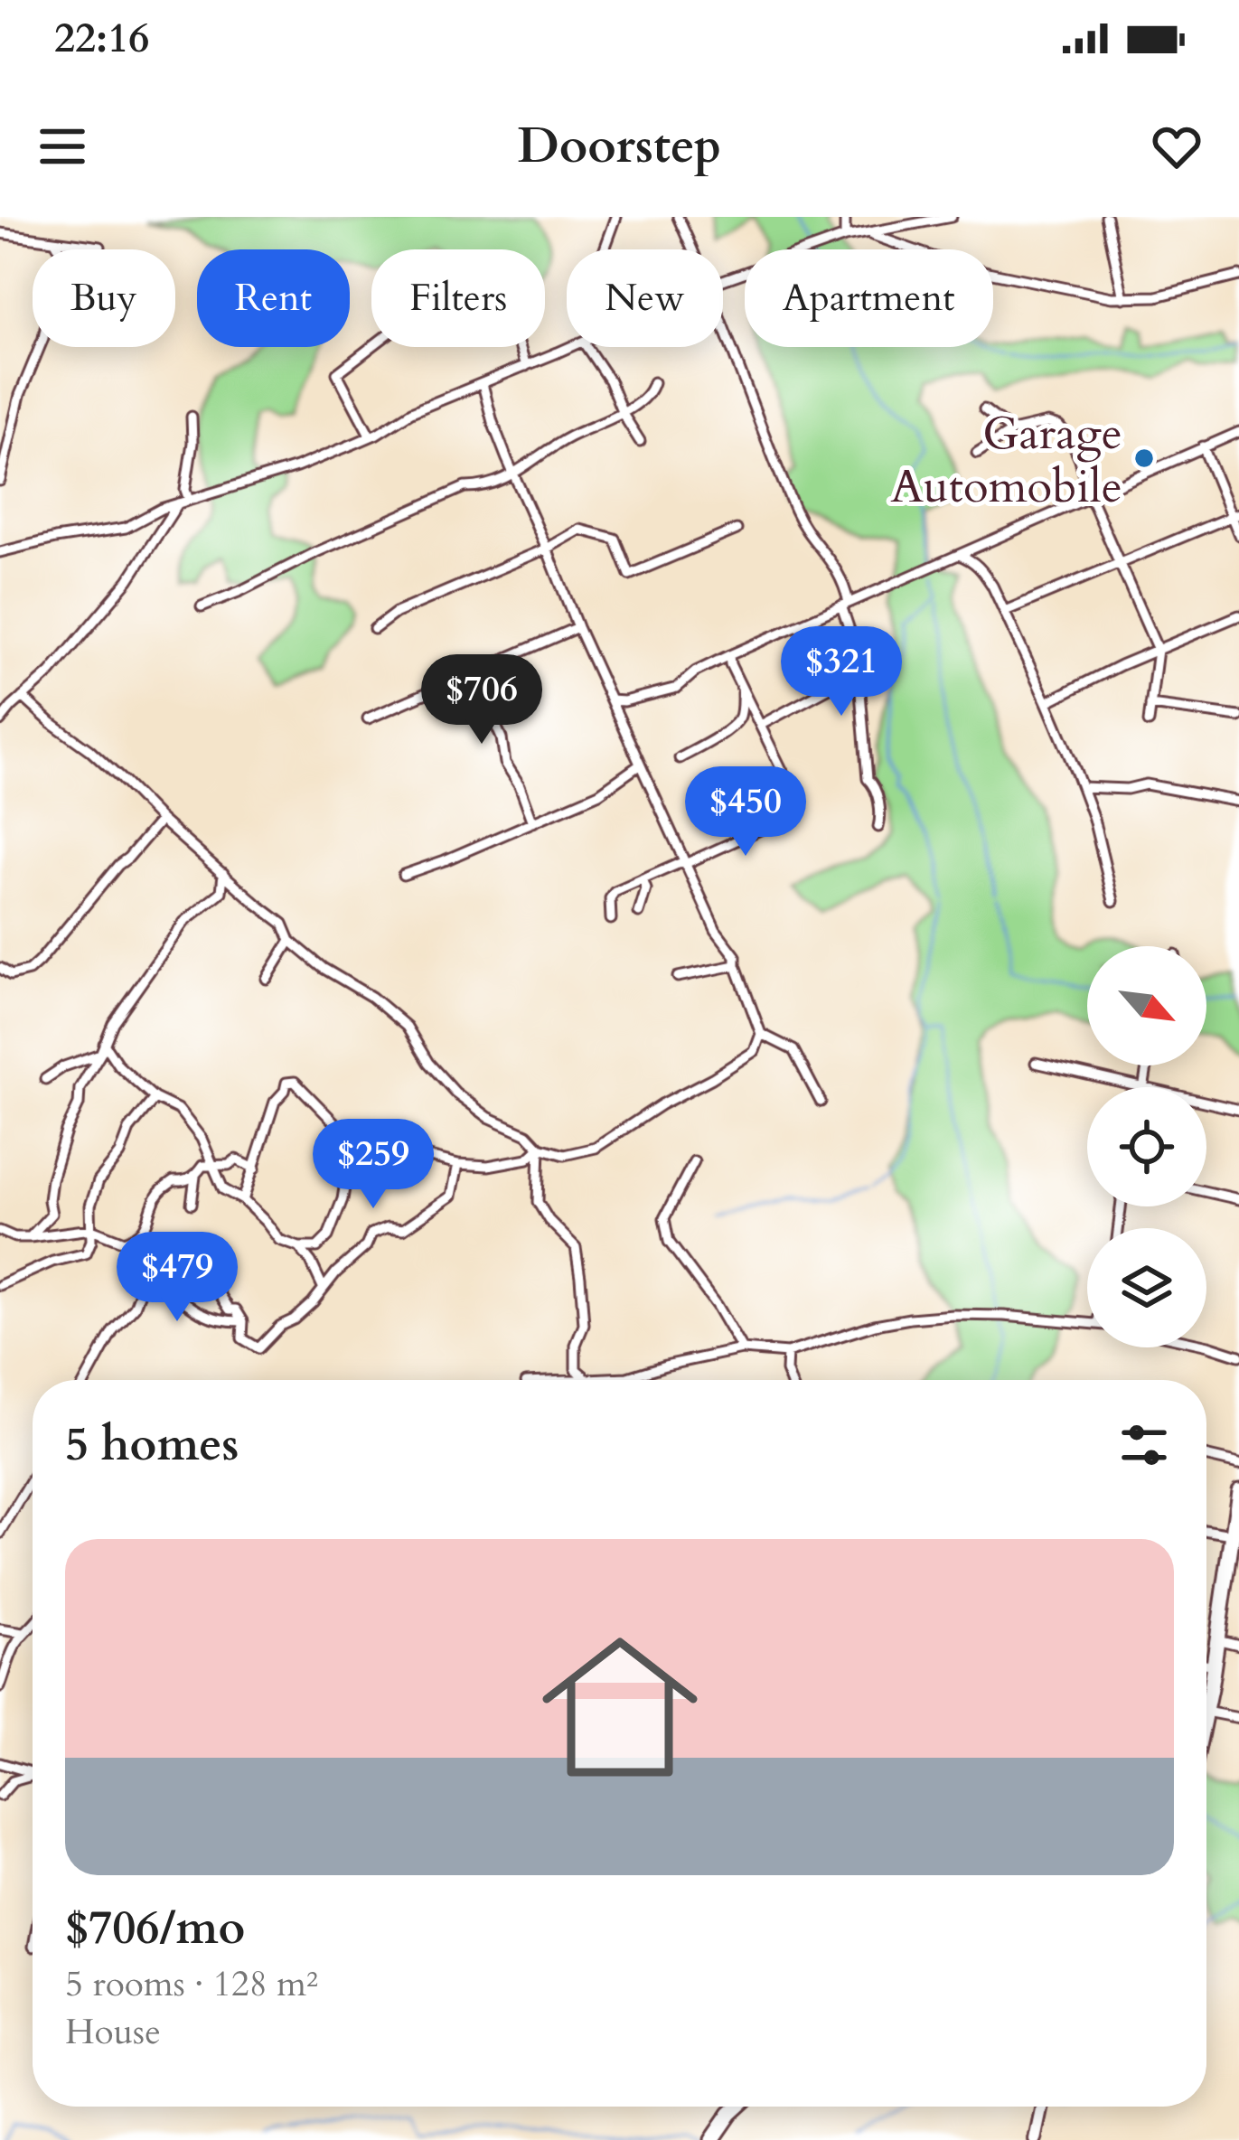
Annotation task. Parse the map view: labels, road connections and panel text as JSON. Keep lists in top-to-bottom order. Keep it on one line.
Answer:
{"places":["Garage Automobile"],"north":"bottom right","page":{"status":"22:16","header":"Doorstep","chip":["Buy","Rent","Filters","New","Apartment"],"price":["$321","$706","$450","$259","$479"],"heading":"5 homes","list":[{"name":"$706/mo","note":"5 rooms · 128 m² · House"}]}}
